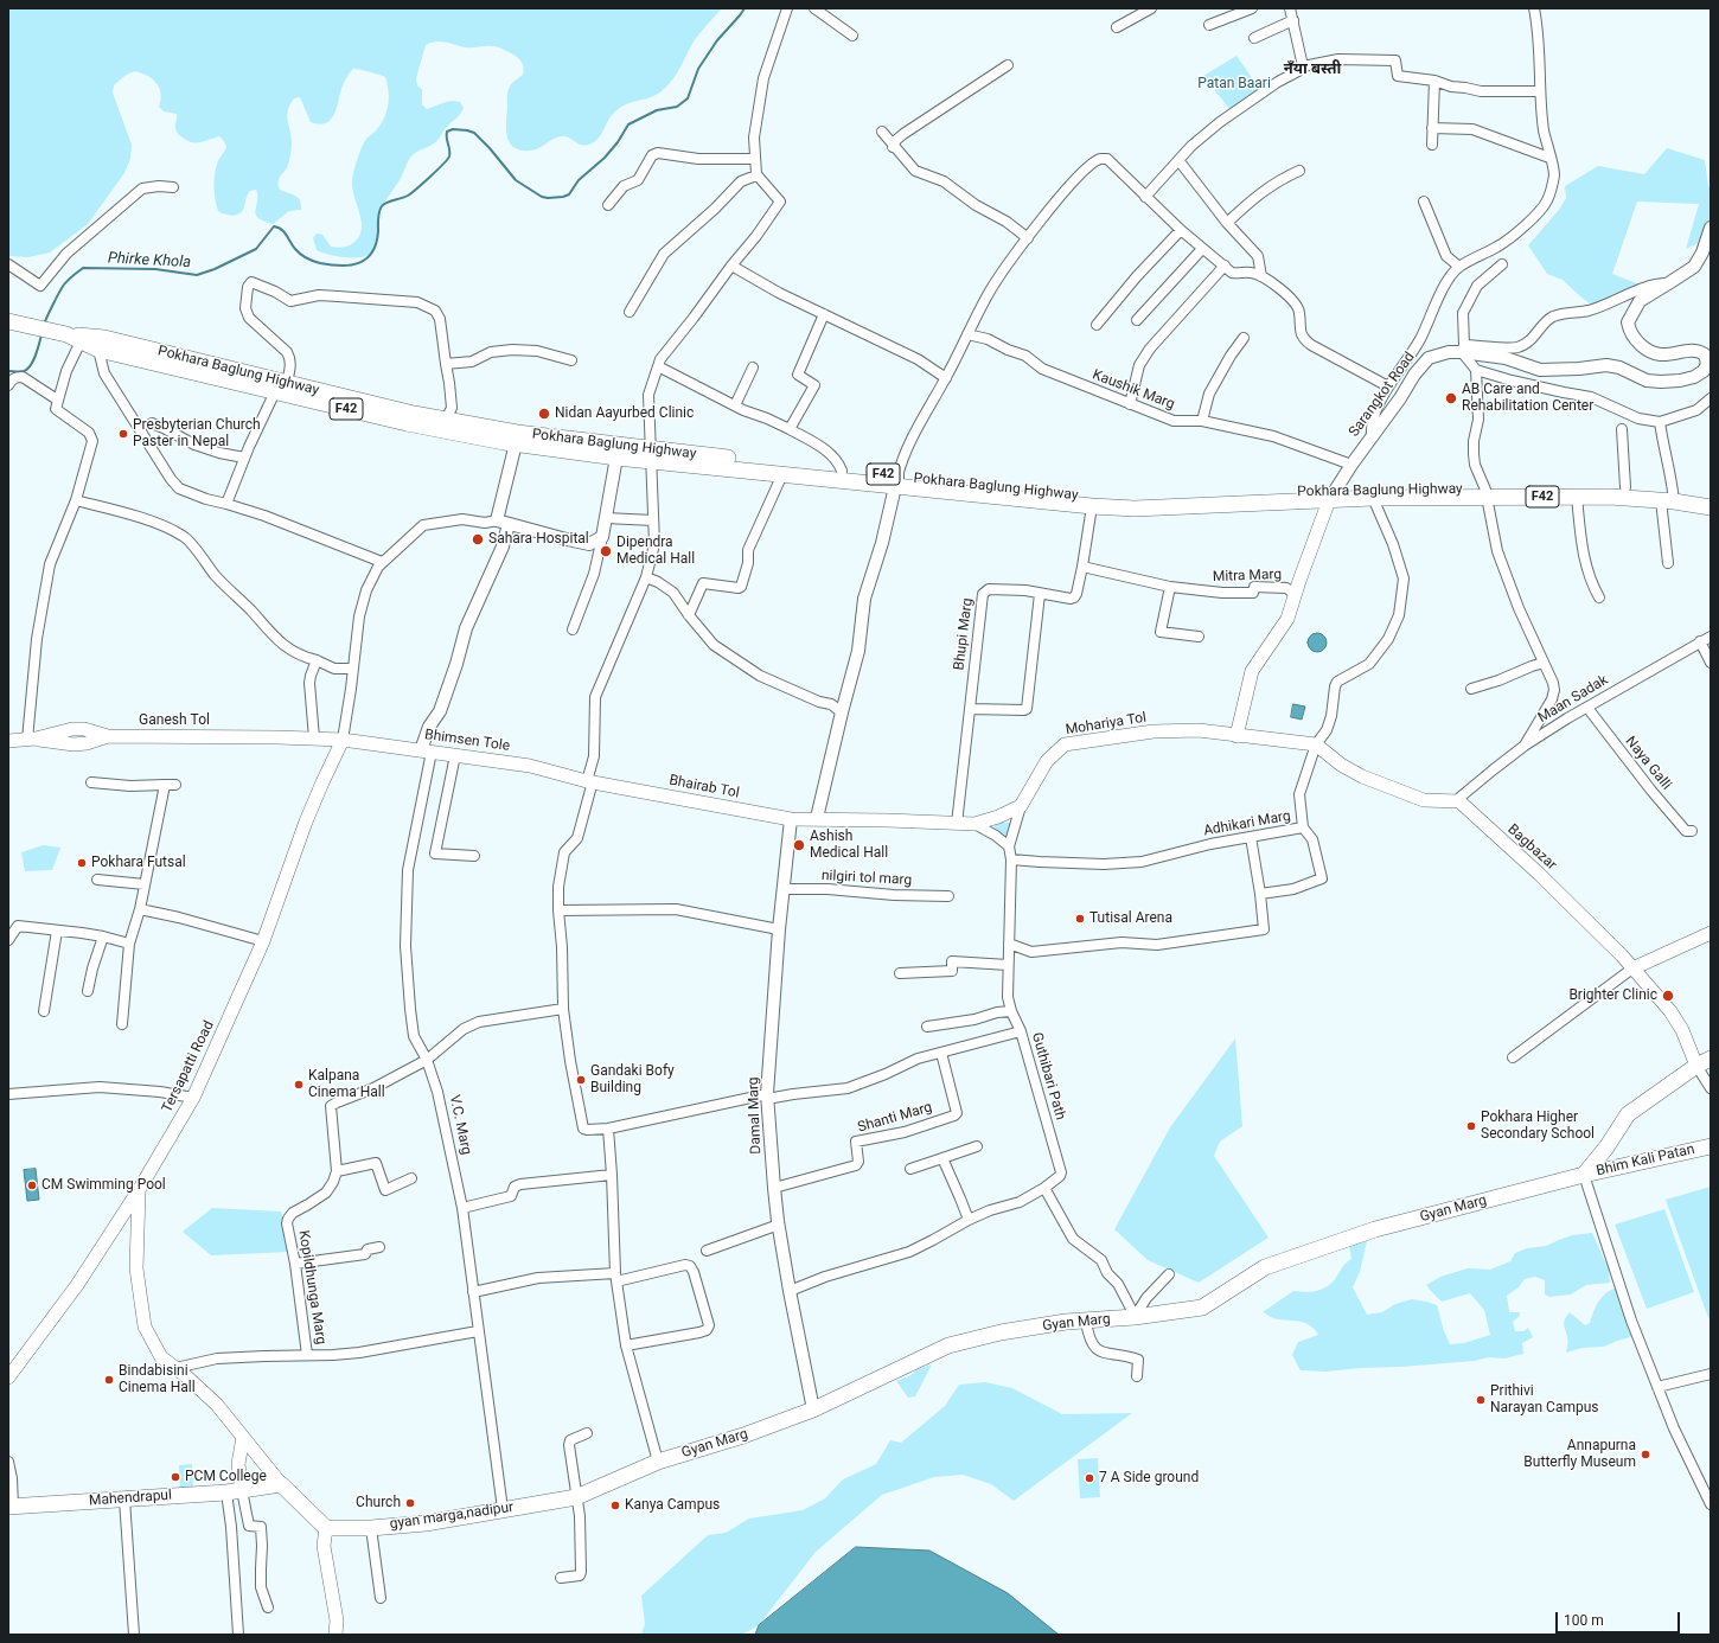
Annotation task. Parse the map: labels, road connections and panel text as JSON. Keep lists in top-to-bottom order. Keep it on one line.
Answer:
{"streets":{"main road":["Pokhara Baglung Highway","F42","Ganesh Tol","Mohariya Tol","Bhimsen Tole","Bhairab Tol","Bagbazar","Tersapatti Road","Bhim Kali Patan","Gyan Marg","Mahendrapul","gyan marga,nadipur"],"street":["Kaushik Marg","Sarangkot Road","Mitra Marg","Bhupi Marg","Maan Sadak","Naya Galli","Adhikari Marg","nilgiri tol marg","Guthibari Path","Damal Marg","Shanti Marg","V.C. Marg","Kopildhunga Marg"]},"crossings":[["Pokhara Baglung Highway","Sarangkot Road"],["Pokhara Baglung Highway","F42"],["Kaushik Marg","Sarangkot Road"],["Mitra Marg","Bhupi Marg"],["Maan Sadak","Naya Galli"],["Maan Sadak","Bagbazar"],["Ganesh Tol","Bhimsen Tole"],["Ganesh Tol","Tersapatti Road"],["Bhimsen Tole","Bhairab Tol"],["Bhimsen Tole","Tersapatti Road"],["Bhimsen Tole","V.C. Marg"],["Bhairab Tol","Damal Marg"],["Adhikari Marg","Guthibari Path"],["Bagbazar","Bhim Kali Patan"],["nilgiri tol marg","Damal Marg"],["Damal Marg","Shanti Marg"],["Damal Marg","Gyan Marg"],["V.C. Marg","gyan marga,nadipur"],["Bhim Kali Patan","Gyan Marg"],["Gyan Marg","gyan marga,nadipur"]],"districts":["नँया बस्ती"],"water":["Phirke Khola"],"parks":["Patan Baari"],"places":["AB Care and Rehabilitation Center","Nidan Aayurbed Clinic","Presbyterian Church Paster in Nepal","Sahara Hospital","Dipendra Medical Hall","Ashish Medical Hall","Pokhara Futsal","Tutisal Arena","Brighter Clinic","Gandaki Bofy Building","Kalpana Cinema Hall","Pokhara Higher Secondary School","CM Swimming Pool","Bindabisini Cinema Hall","Prithivi Narayan Campus","Annapurna Butterfly Museum","PCM College","7 A Side ground","Church","Kanya Campus"],"scale_bar":"100 m"}
